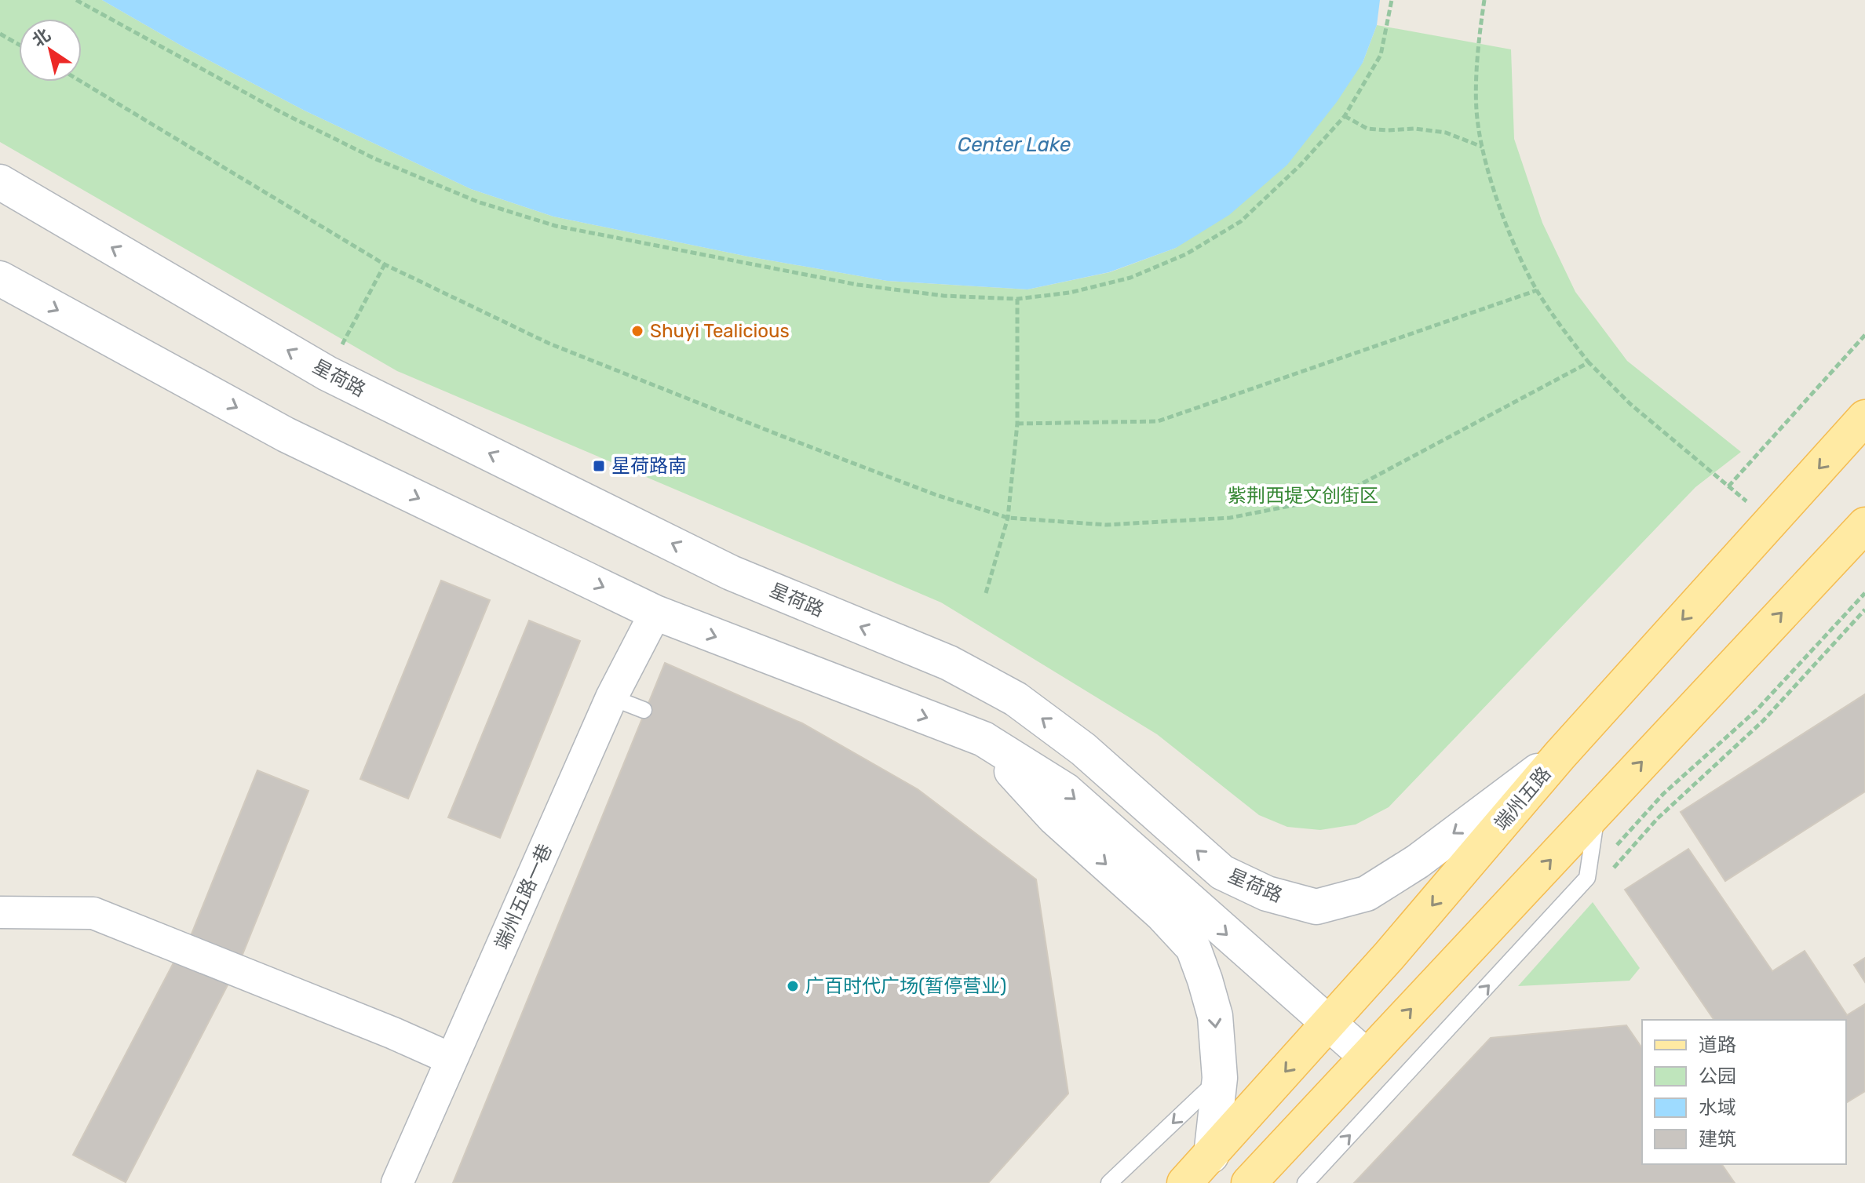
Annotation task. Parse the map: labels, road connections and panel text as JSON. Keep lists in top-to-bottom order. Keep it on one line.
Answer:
{"streets":{"main road":["端州五路"],"street":["星荷路","端州五路一巷"]},"crossings":[["星荷路","端州五路"]],"water":["Center Lake"],"parks":["紫荆西堤文创街区"],"places":{"other":["Shuyi Tealicious","广百时代广场(暂停营业)"],"transit":["星荷路南"]},"legend":["道路","公园","水域","建筑"],"north":"top left"}
